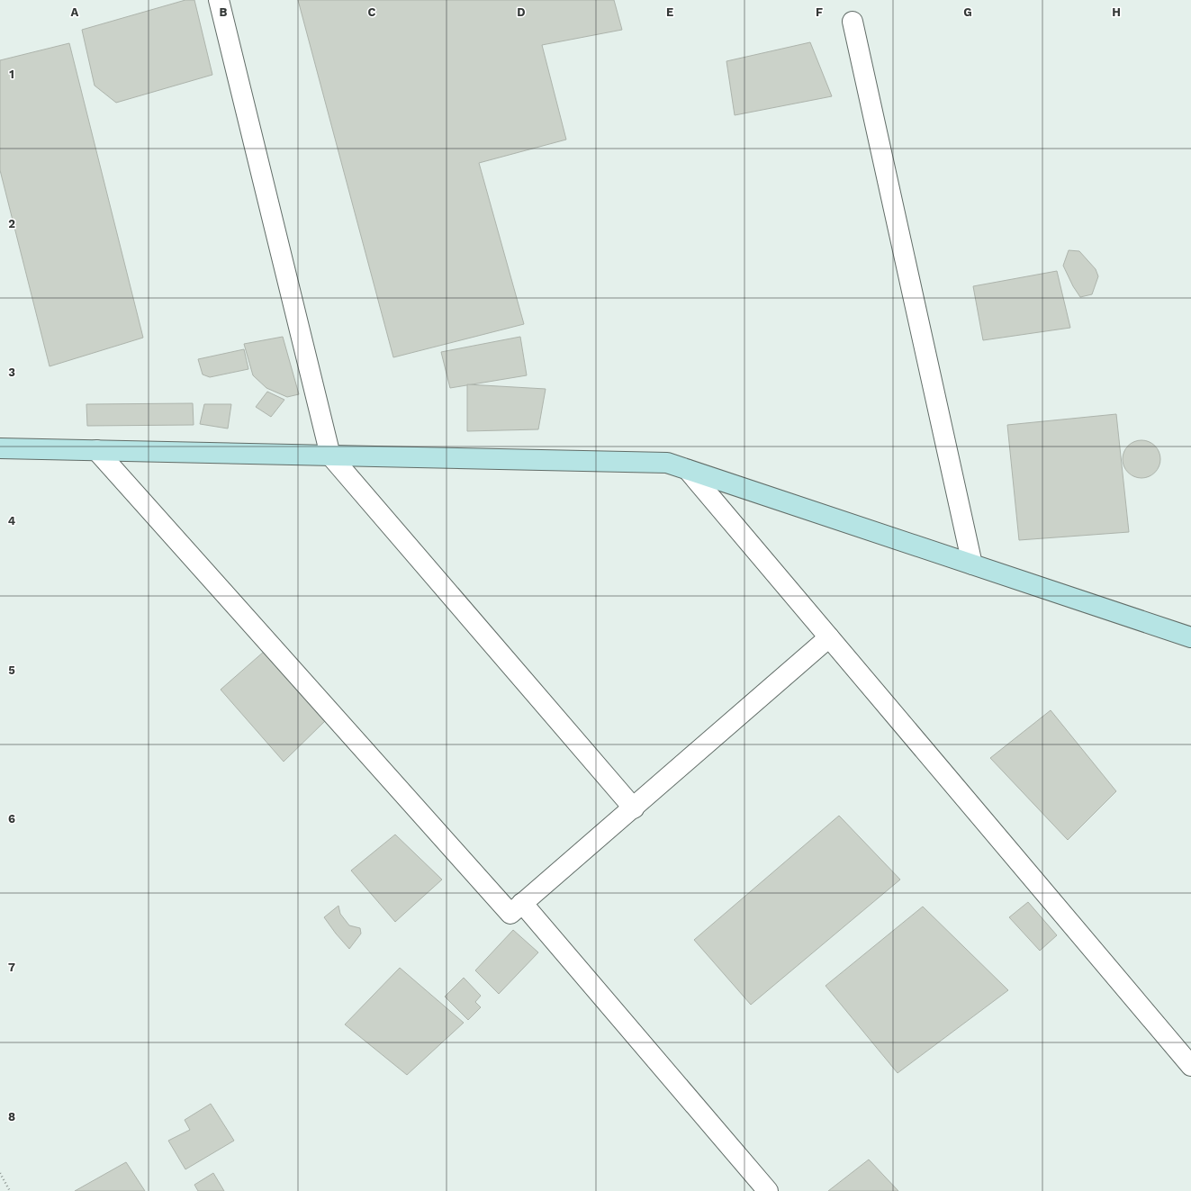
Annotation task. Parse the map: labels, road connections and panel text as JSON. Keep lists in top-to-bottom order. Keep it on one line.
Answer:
{"grid":{"columns":["A","B","C","D","E","F","G","H"],"rows":["1","2","3","4","5","6","7","8"]}}
